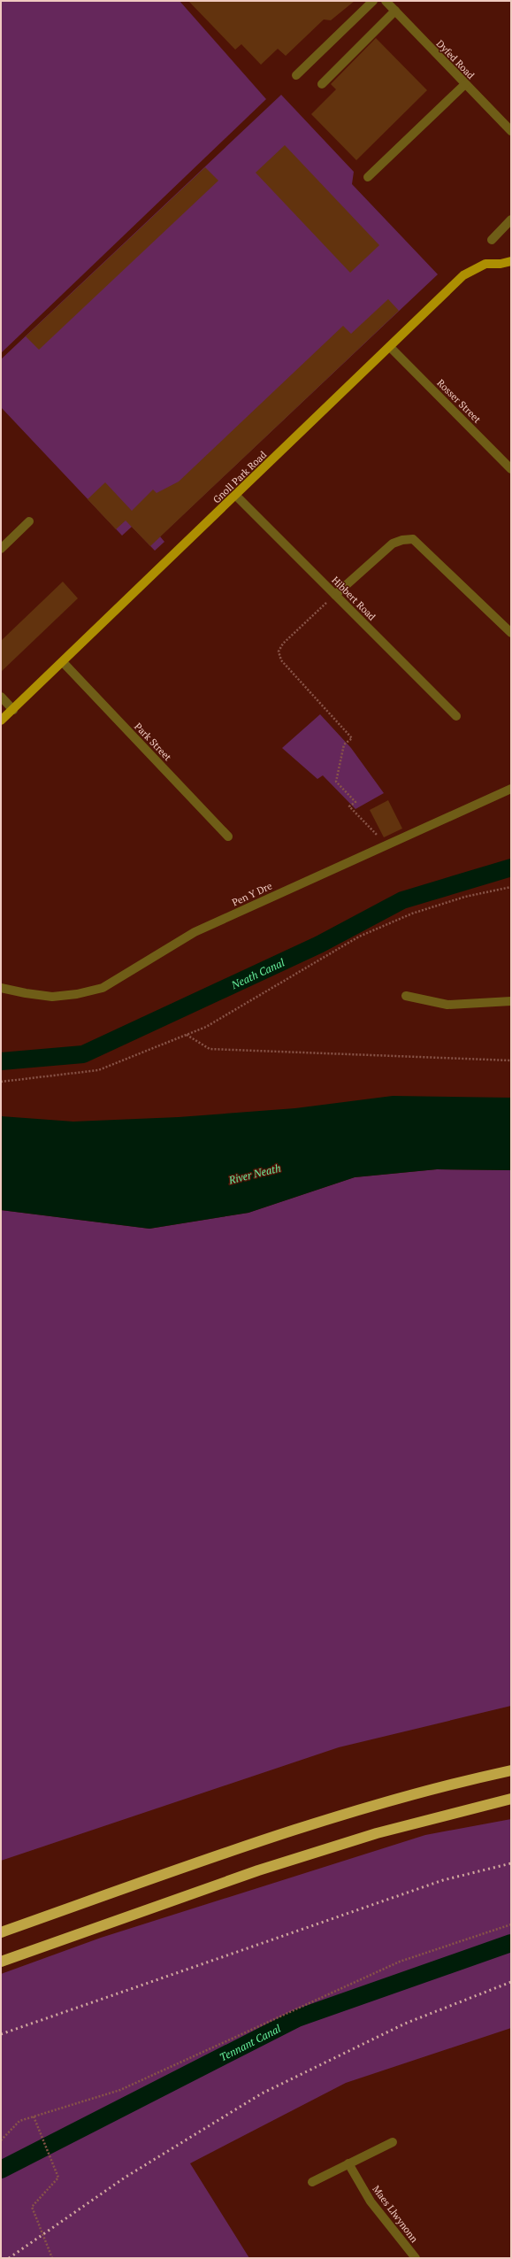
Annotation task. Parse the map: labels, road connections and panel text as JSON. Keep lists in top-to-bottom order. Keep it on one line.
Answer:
{"streets":{"main road":["Gnoll Park Road"],"street":["Dyfed Road","Rosser Street","Hibbert Road","Park Street","Pen Y Dre","Maes Llwynonn"]},"crossings":[["Rosser Street","Gnoll Park Road"],["Gnoll Park Road","Hibbert Road"],["Gnoll Park Road","Park Street"]],"water":["Neath Canal","River Neath","Tennant Canal"]}
